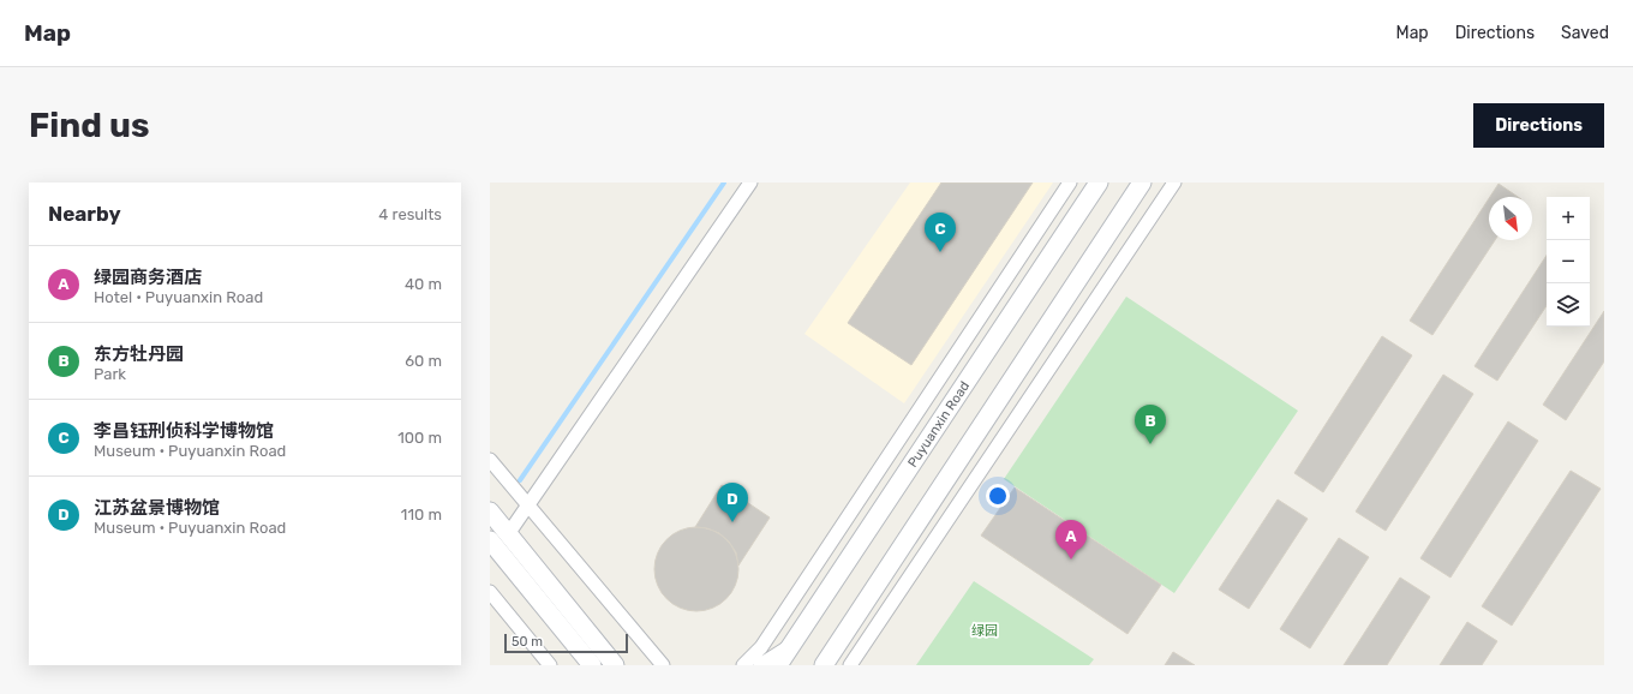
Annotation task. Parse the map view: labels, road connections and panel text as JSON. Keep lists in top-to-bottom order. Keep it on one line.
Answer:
{"streets":{"street":["Puyuanxin Road"]},"parks":["绿园"],"scale_bar":"50 m","north":"bottom right","page":{"header":"Map","nav":["Map","Directions","Saved"],"buttons":"Directions","title":"Find us","heading":["Nearby","4 results"],"map_buttons":["+","−"],"pins":["C","B","D","A"],"list":[{"mark":"A","name":"绿园商务酒店","note":"Hotel · Puyuanxin Road","value":"40 m"},{"mark":"B","name":"东方牡丹园","note":"Park","value":"60 m"},{"mark":"C","name":"李昌钰刑侦科学博物馆","note":"Museum · Puyuanxin Road","value":"100 m"},{"mark":"D","name":"江苏盆景博物馆","note":"Museum · Puyuanxin Road","value":"110 m"}],"scale":"50 m"}}
